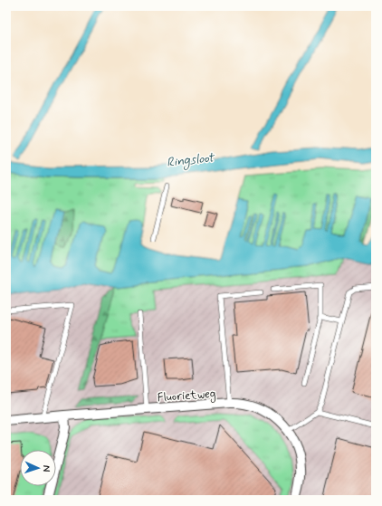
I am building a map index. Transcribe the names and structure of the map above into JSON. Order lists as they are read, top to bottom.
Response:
{
  "streets": {
    "street": ["Fluorietweg"]
  },
  "water": ["Ringsloot"],
  "north": "right"
}
